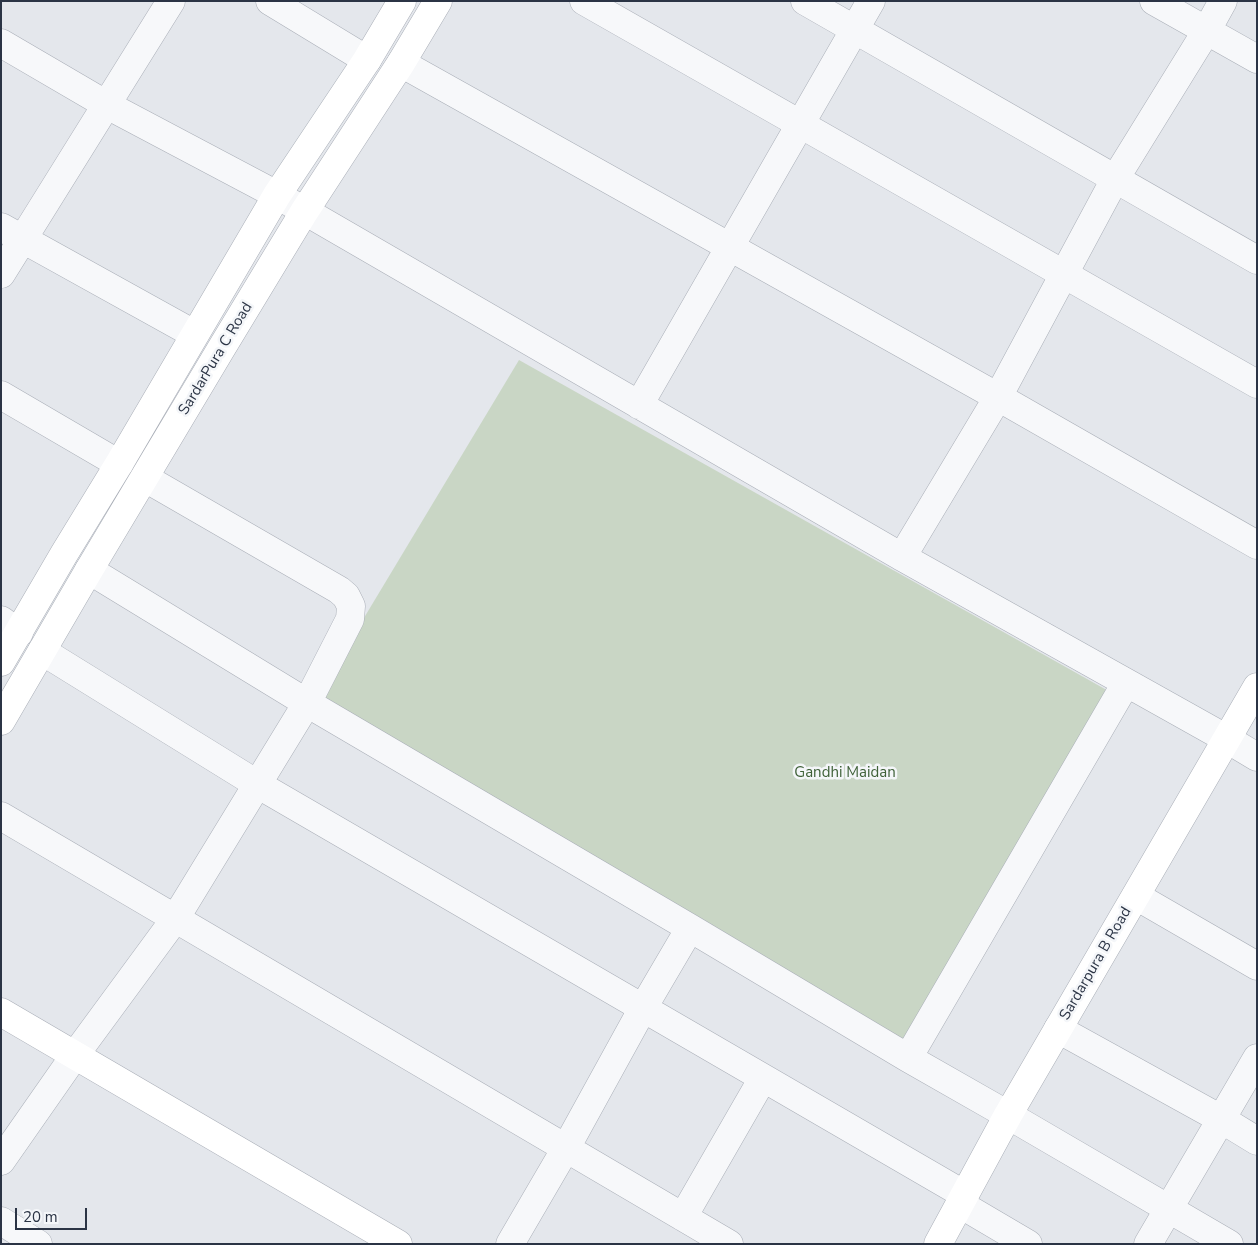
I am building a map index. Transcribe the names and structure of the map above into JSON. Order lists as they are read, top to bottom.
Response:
{
  "streets": {
    "street": ["SardarPura C Road", "Sardarpura B Road"]
  },
  "parks": ["Gandhi Maidan"],
  "scale_bar": "20 m"
}
